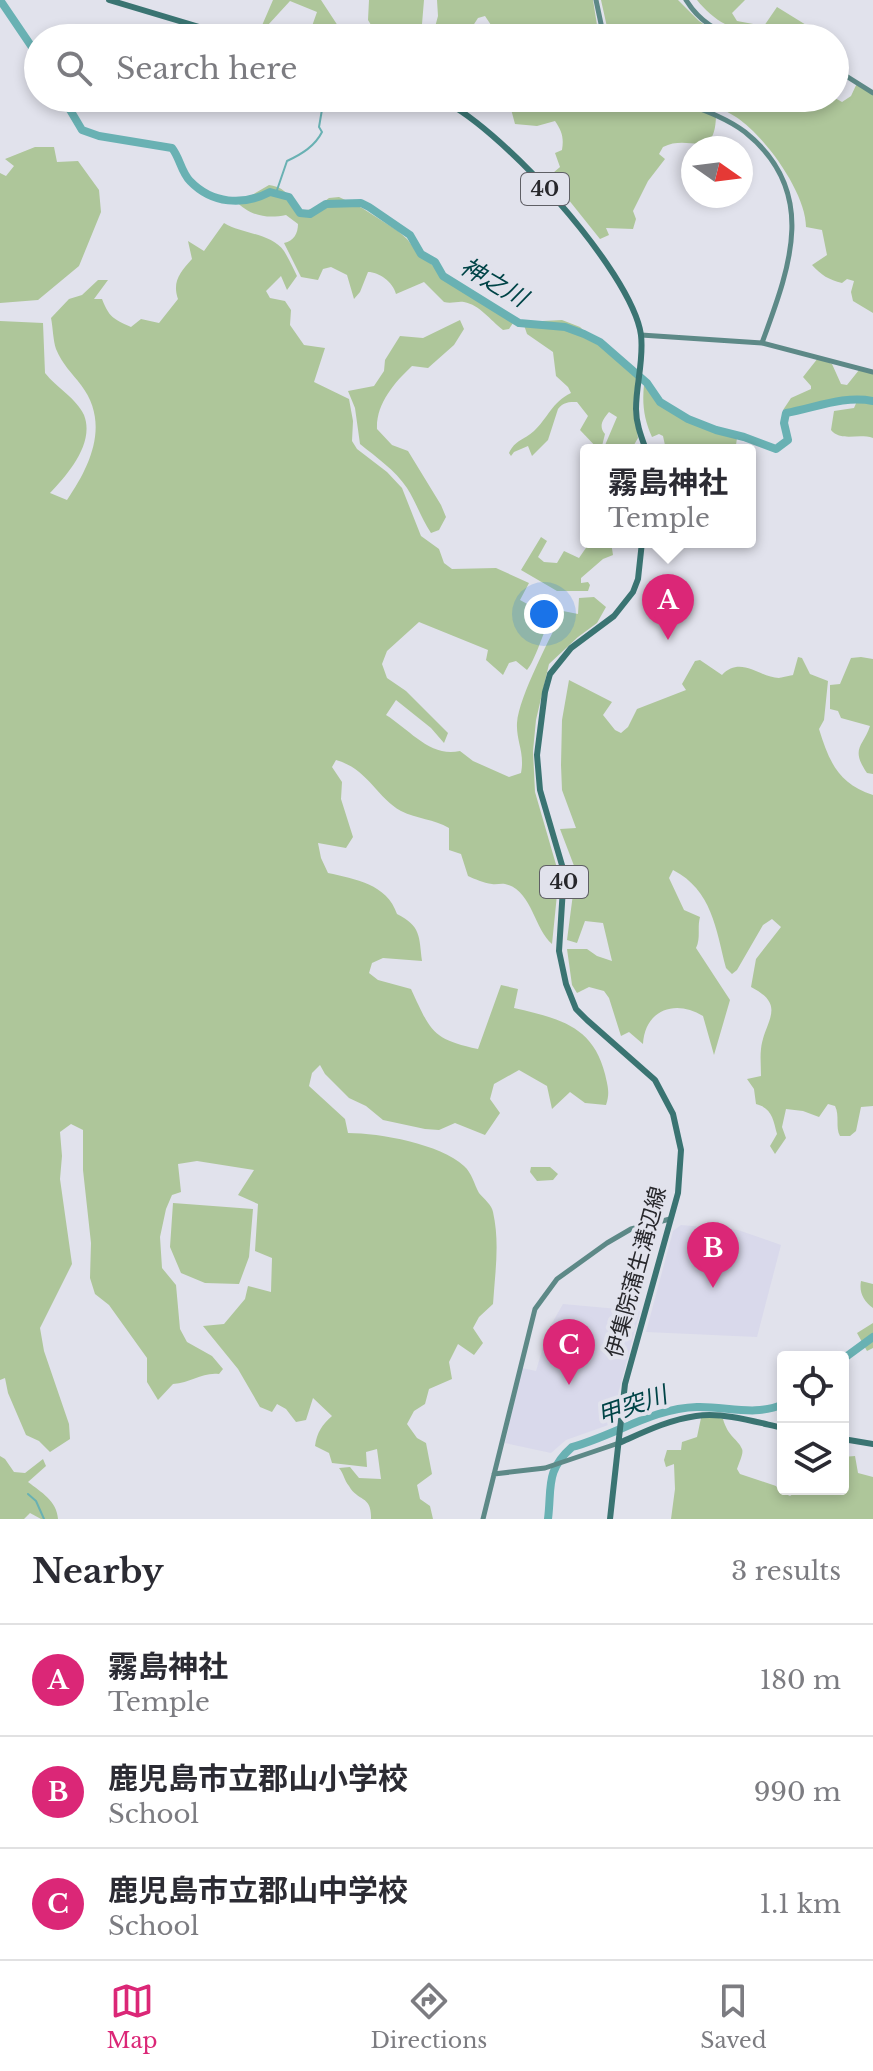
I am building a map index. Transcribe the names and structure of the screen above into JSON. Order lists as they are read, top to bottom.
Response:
{
  "streets": {
    "main road": ["40", "伊集院蒲生溝辺線"]
  },
  "water": ["神之川", "甲突川"],
  "north": "right",
  "page": {
    "search": "Search here",
    "popup": ["霧島神社", "Temple"],
    "pins": ["A", "B", "C"],
    "heading": ["Nearby", "3 results"],
    "list": [
      {
        "mark": "A",
        "name": "霧島神社",
        "note": "Temple",
        "value": "180 m"
      },
      {
        "mark": "B",
        "name": "鹿児島市立郡山小学校",
        "note": "School",
        "value": "990 m"
      },
      {
        "mark": "C",
        "name": "鹿児島市立郡山中学校",
        "note": "School",
        "value": "1.1 km"
      }
    ],
    "nav": ["Map", "Directions", "Saved"]
  }
}
